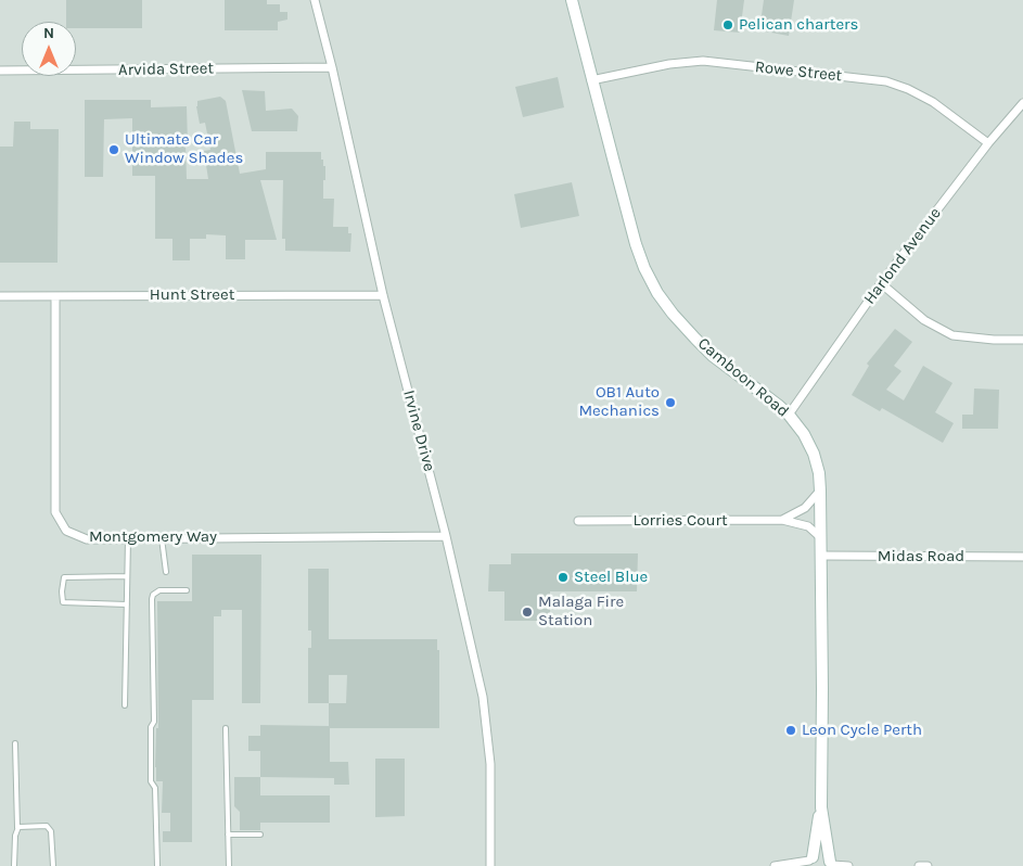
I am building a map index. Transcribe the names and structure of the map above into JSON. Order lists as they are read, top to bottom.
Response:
{
  "streets": {
    "street": [
      "Arvida Street",
      "Rowe Street",
      "Harlond Avenue",
      "Hunt Street",
      "Camboon Road",
      "Irvine Drive",
      "Lorries Court",
      "Montgomery Way",
      "Midas Road"
    ]
  },
  "crossings": [
    ["Arvida Street", "Irvine Drive"],
    ["Rowe Street", "Harlond Avenue"],
    ["Rowe Street", "Camboon Road"],
    ["Harlond Avenue", "Camboon Road"],
    ["Hunt Street", "Irvine Drive"],
    ["Hunt Street", "Montgomery Way"],
    ["Camboon Road", "Lorries Court"],
    ["Camboon Road", "Midas Road"],
    ["Irvine Drive", "Montgomery Way"]
  ],
  "places": [
    "Pelican charters",
    "Ultimate Car Window Shades",
    "OB1 Auto Mechanics",
    "Steel Blue",
    "Malaga Fire Station",
    "Leon Cycle Perth"
  ],
  "north": "top"
}
